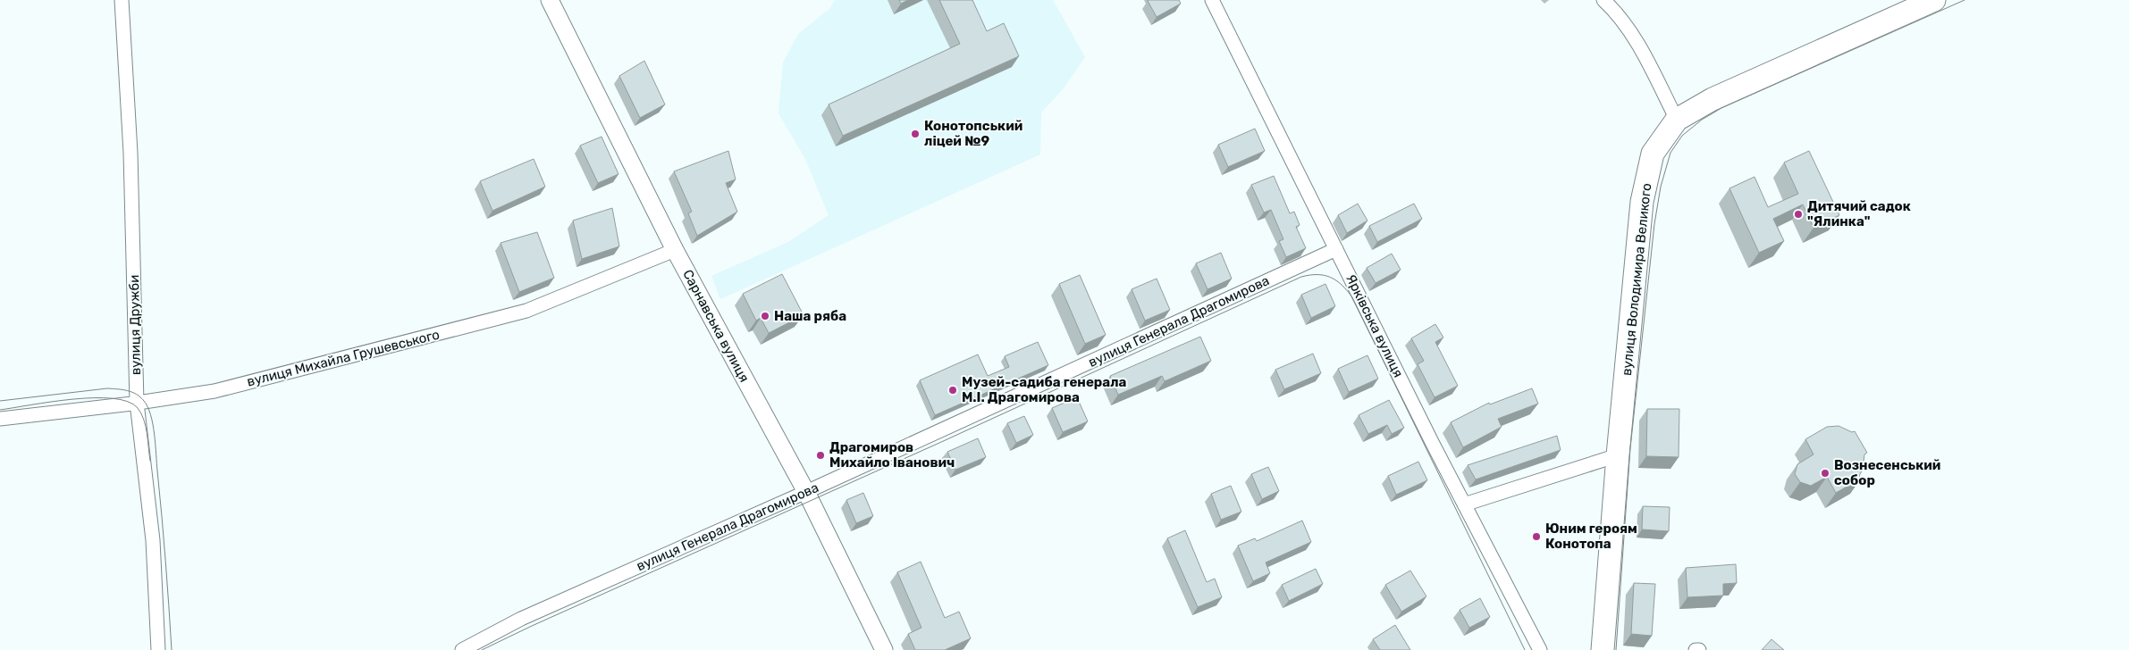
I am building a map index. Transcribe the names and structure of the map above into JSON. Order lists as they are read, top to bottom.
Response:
{
  "streets": {
    "main road": ["вулиця Володимира Великого"],
    "street": [
      "вулиця Генерала Драгомирова",
      "вулиця Дружби",
      "Сарнавська вулиця",
      "Ярківська вулиця",
      "вулиця Михайла Грушевського"
    ]
  },
  "crossings": [
    ["вулиця Генерала Драгомирова", "Сарнавська вулиця"],
    ["вулиця Генерала Драгомирова", "Ярківська вулиця"],
    ["вулиця Дружби", "вулиця Михайла Грушевського"],
    ["Сарнавська вулиця", "вулиця Михайла Грушевського"]
  ],
  "places": [
    "Конотопський ліцей №9",
    "Дитячий садок \"Ялинка\"",
    "Наша ряба",
    "Музей-садиба генерала М.І. Драгомирова",
    "Драгомиров Михайло Іванович",
    "Вознесенський собор",
    "Юним героям Конотопа"
  ]
}
